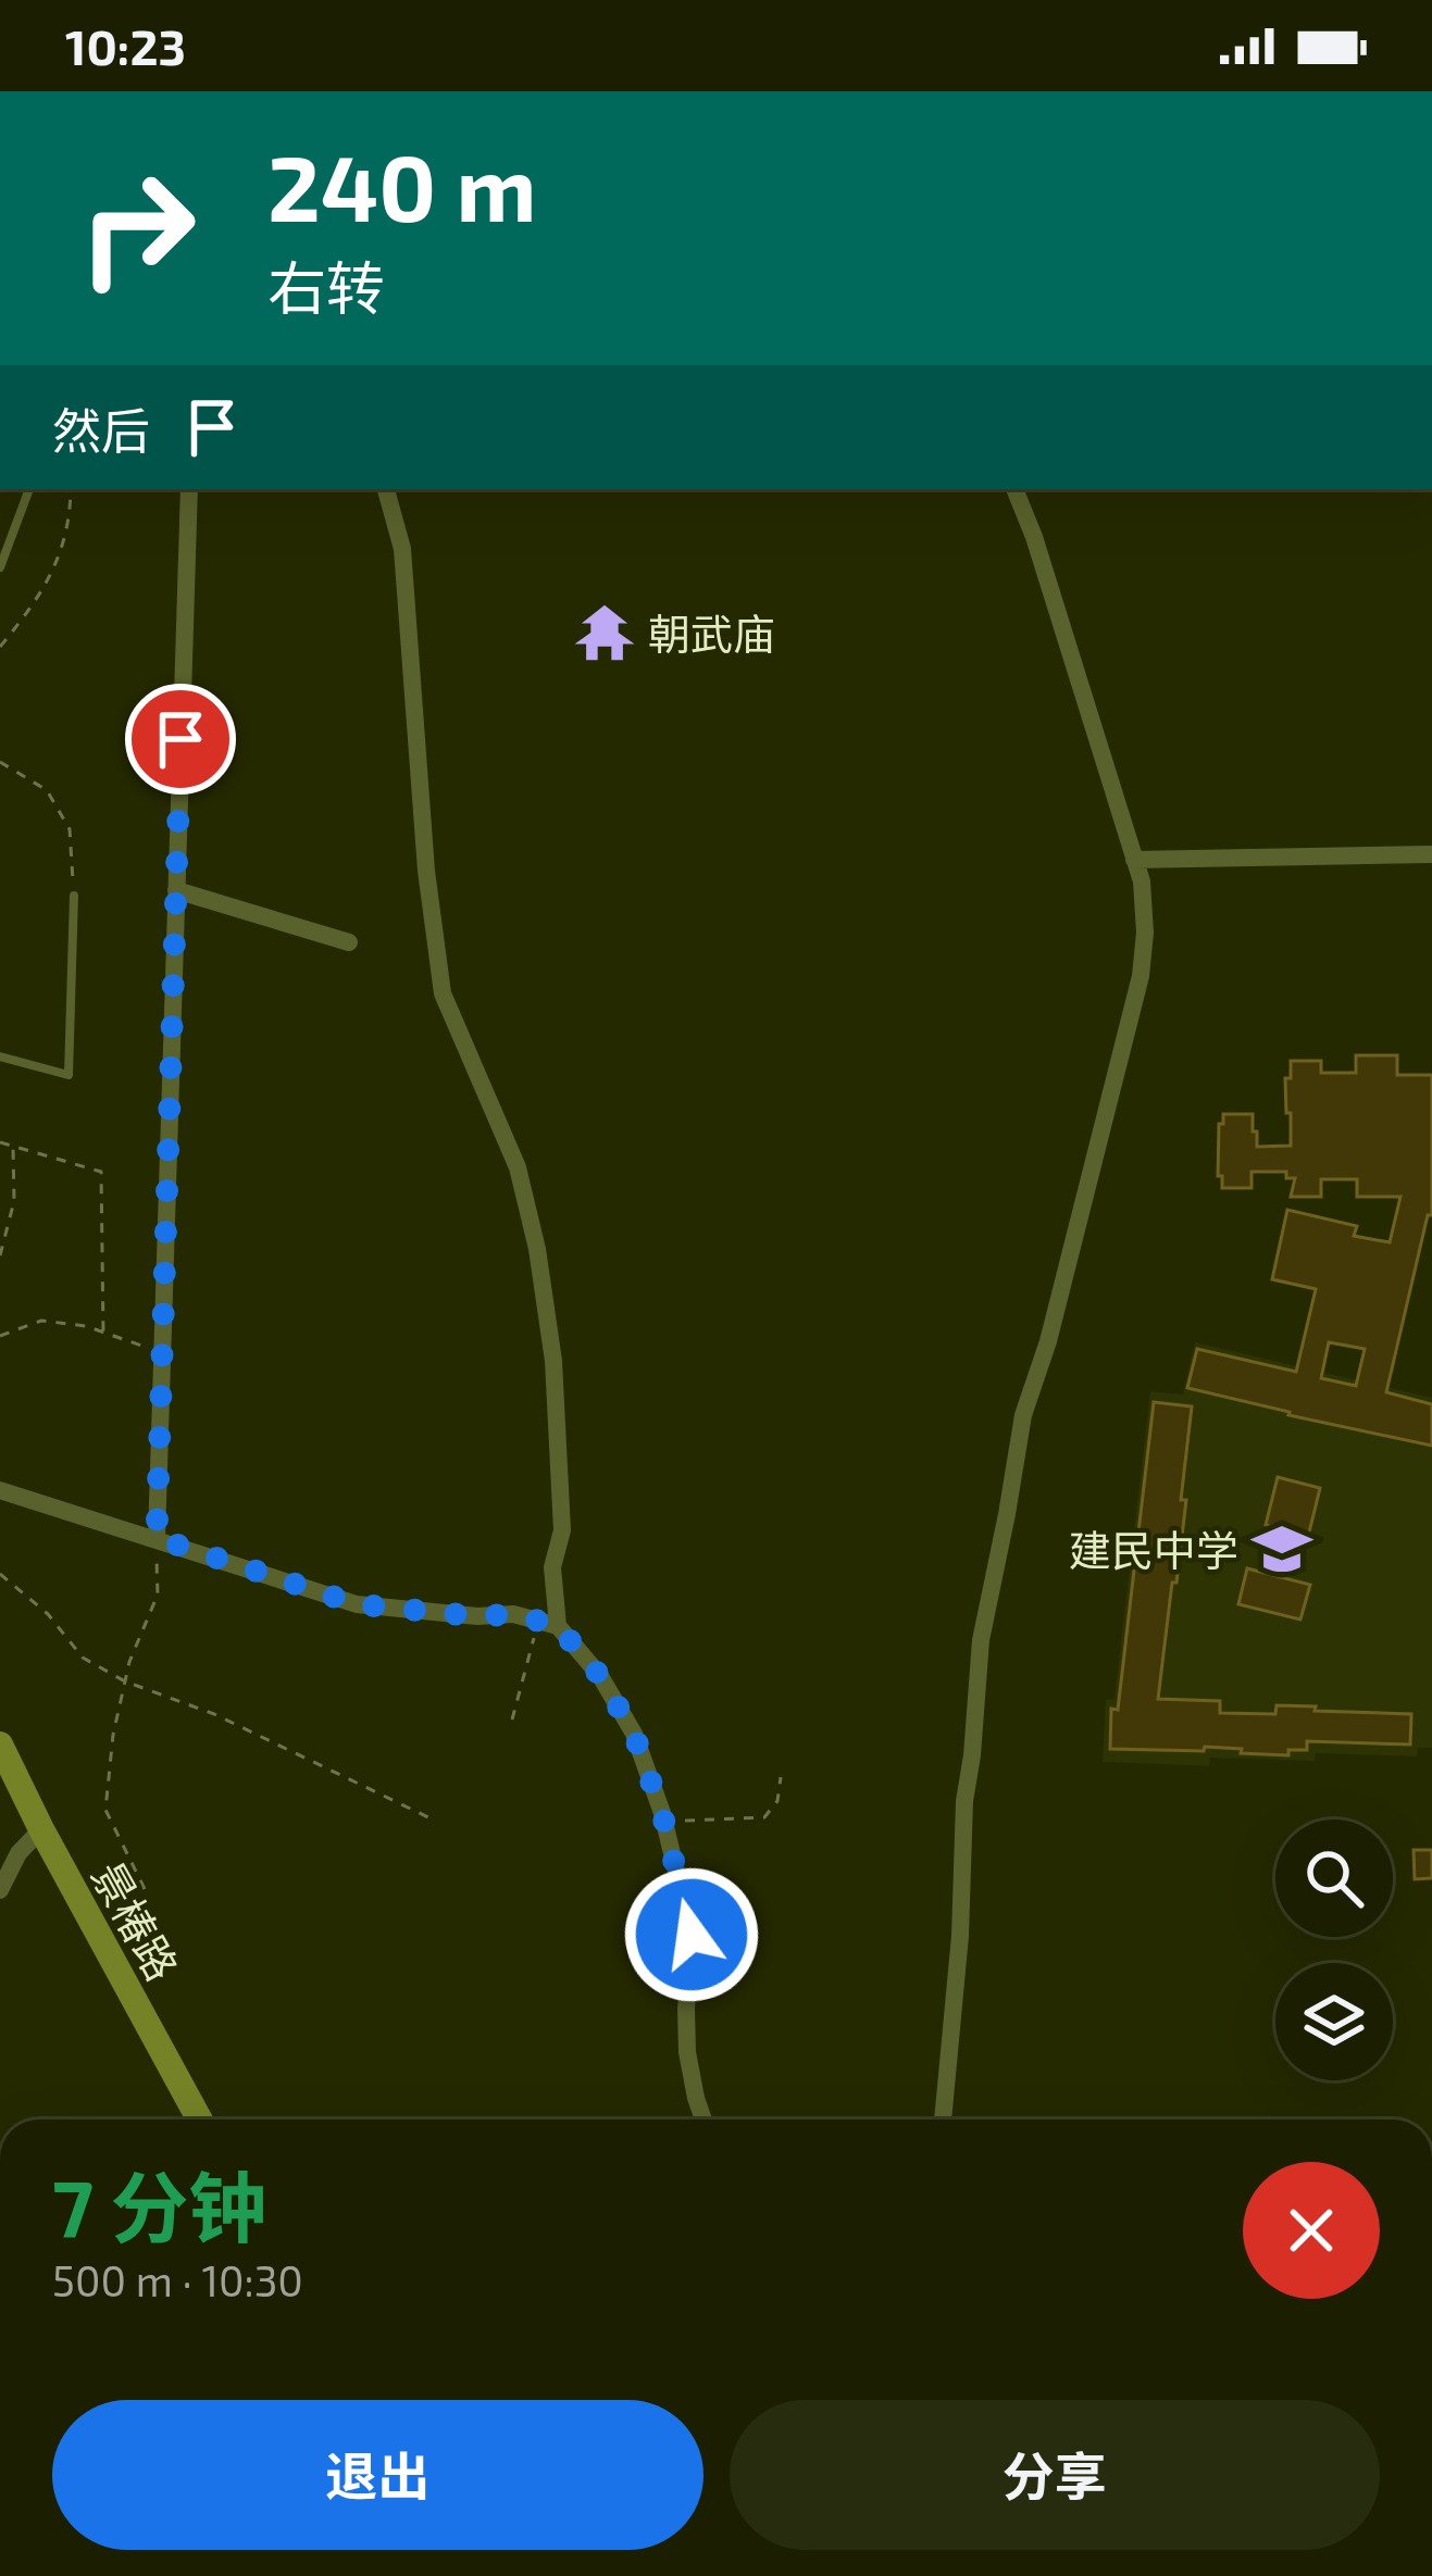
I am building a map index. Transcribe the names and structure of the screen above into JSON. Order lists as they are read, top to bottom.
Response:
{
  "streets": {
    "street": ["景椿路"]
  },
  "places": {
    "temple": ["朝武庙"],
    "school or university": ["建民中学"]
  },
  "page": {
    "status": "10:23",
    "turn": ["240 m", "右转"],
    "then": "然后",
    "heading": ["7 分钟", "500 m · 10:30"],
    "buttons": ["退出", "分享"]
  }
}
